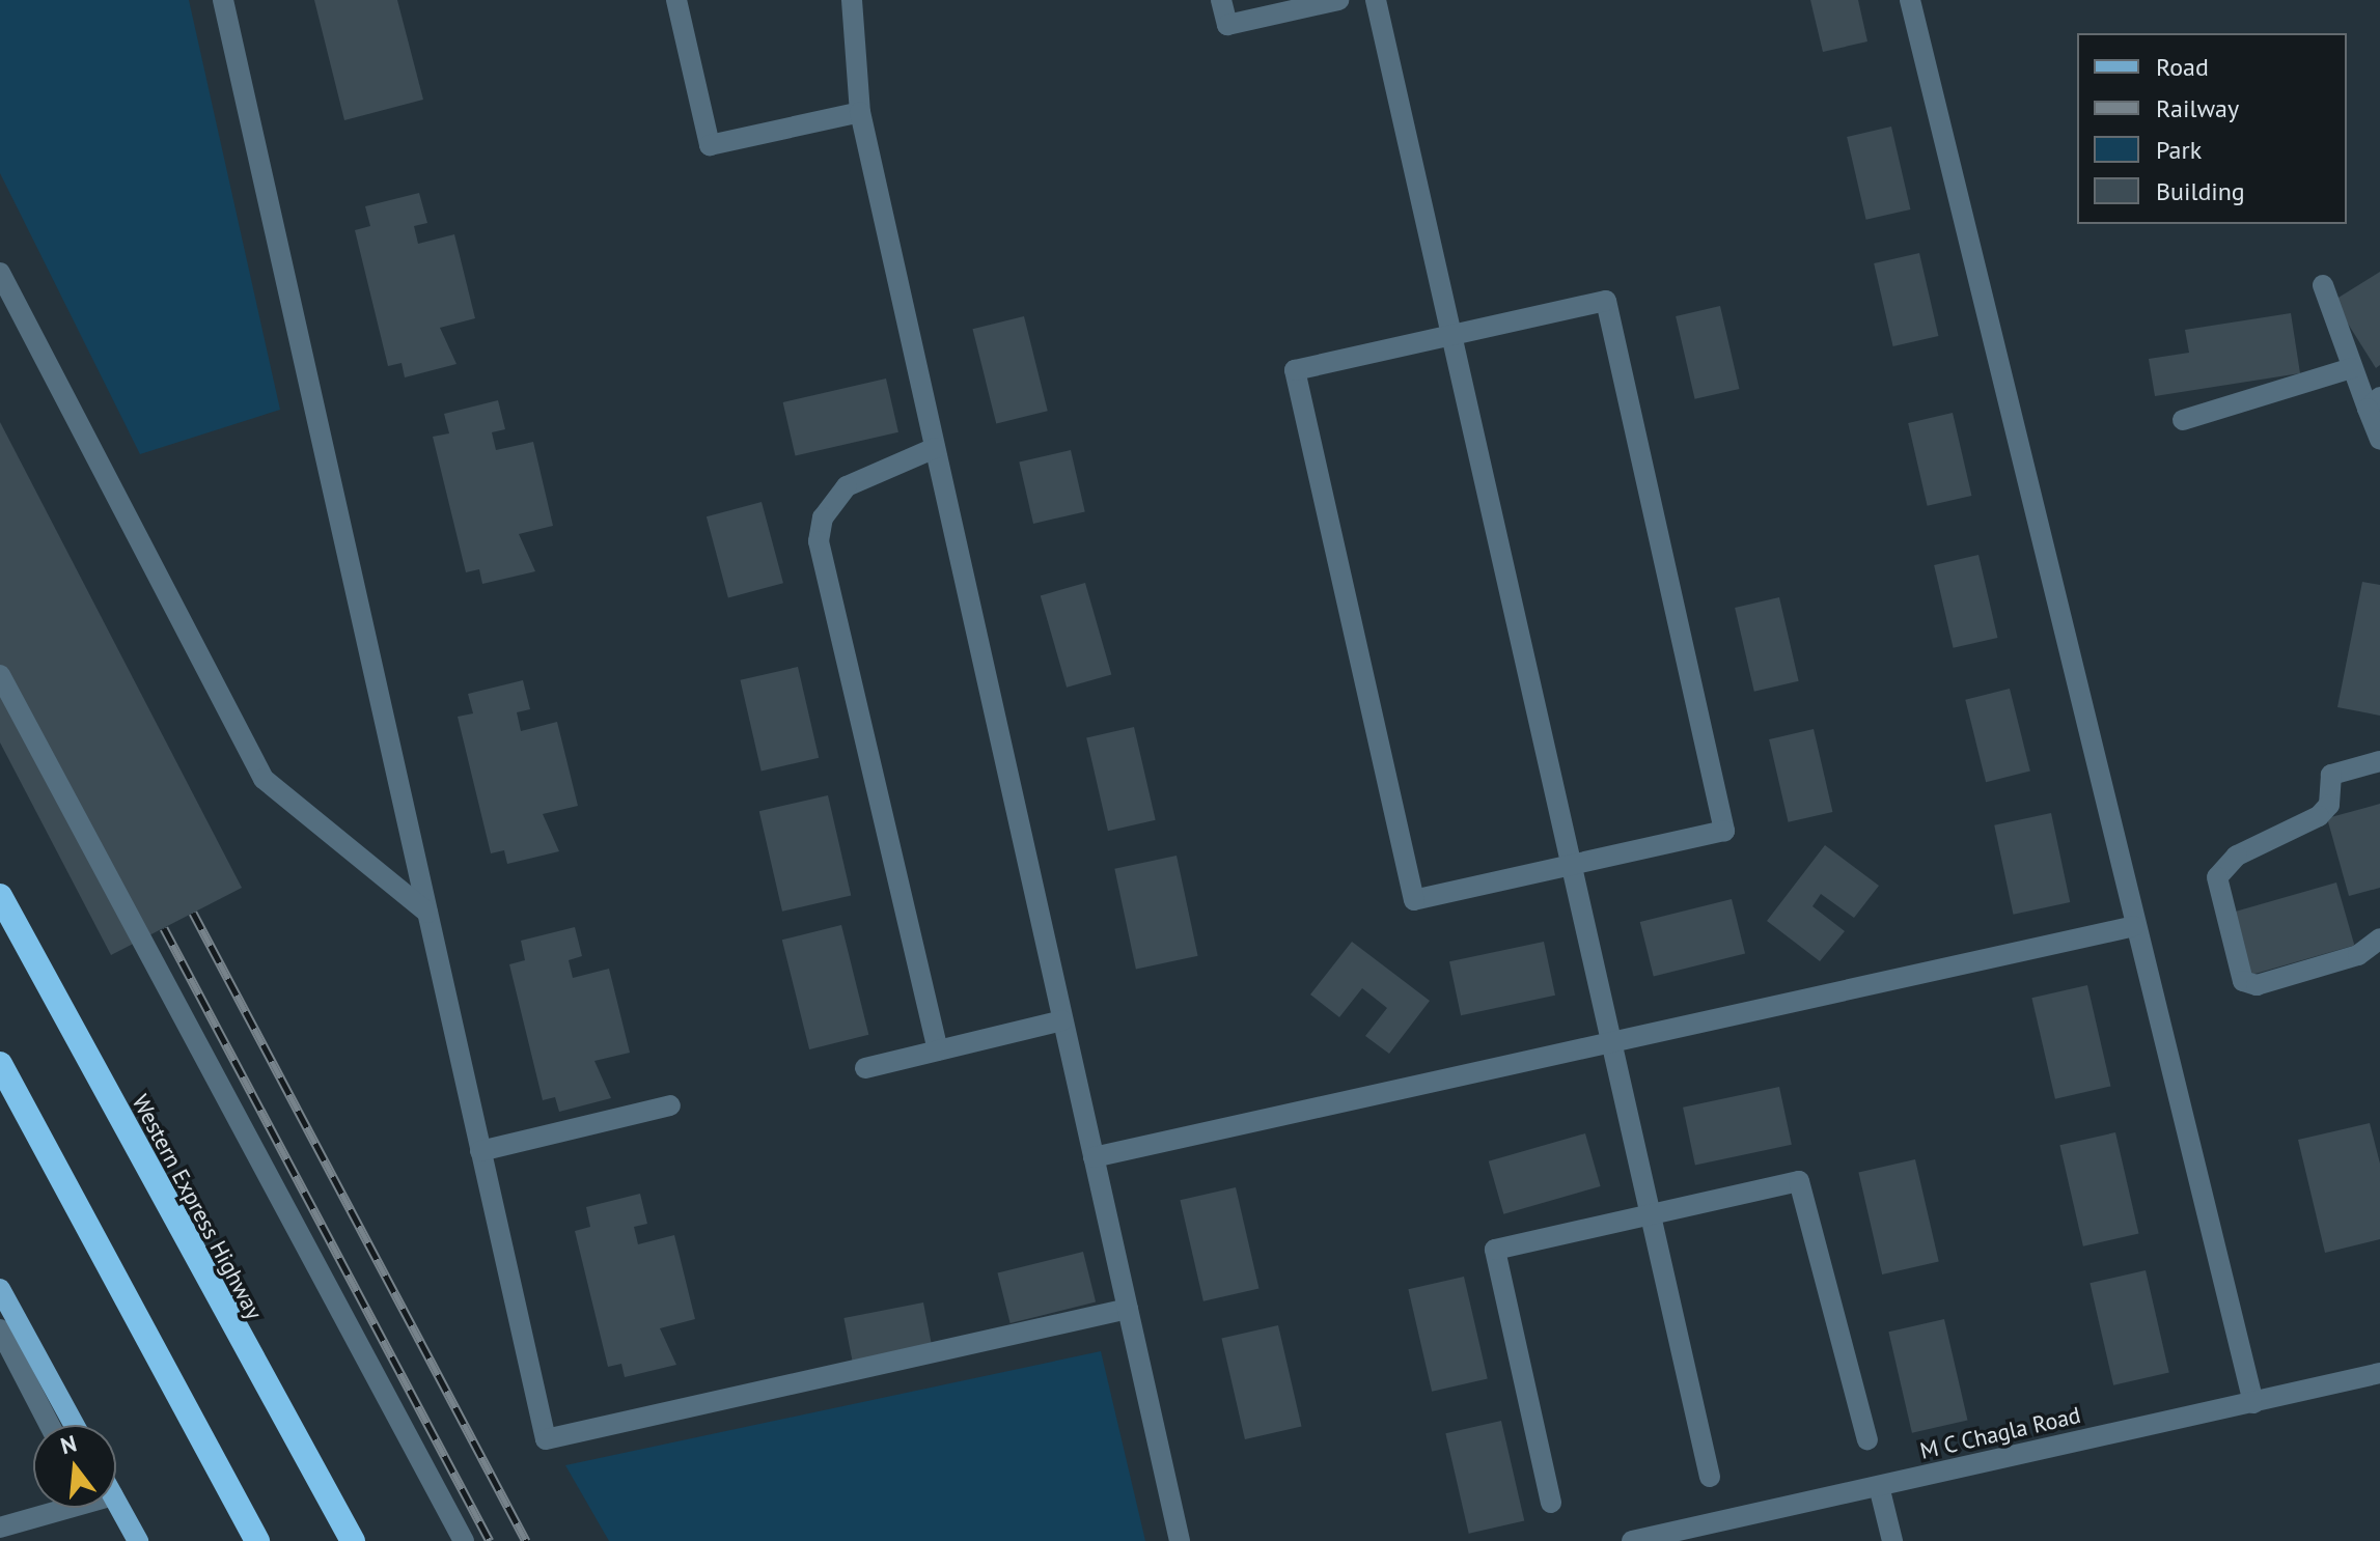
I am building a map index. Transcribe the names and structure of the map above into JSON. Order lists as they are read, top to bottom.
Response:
{
  "streets": {
    "highway": ["Western Express Highway"],
    "street": ["M C Chagla Road"]
  },
  "legend": [
    "Road",
    "Railway",
    "Park",
    "Building"
  ],
  "north": "top"
}
